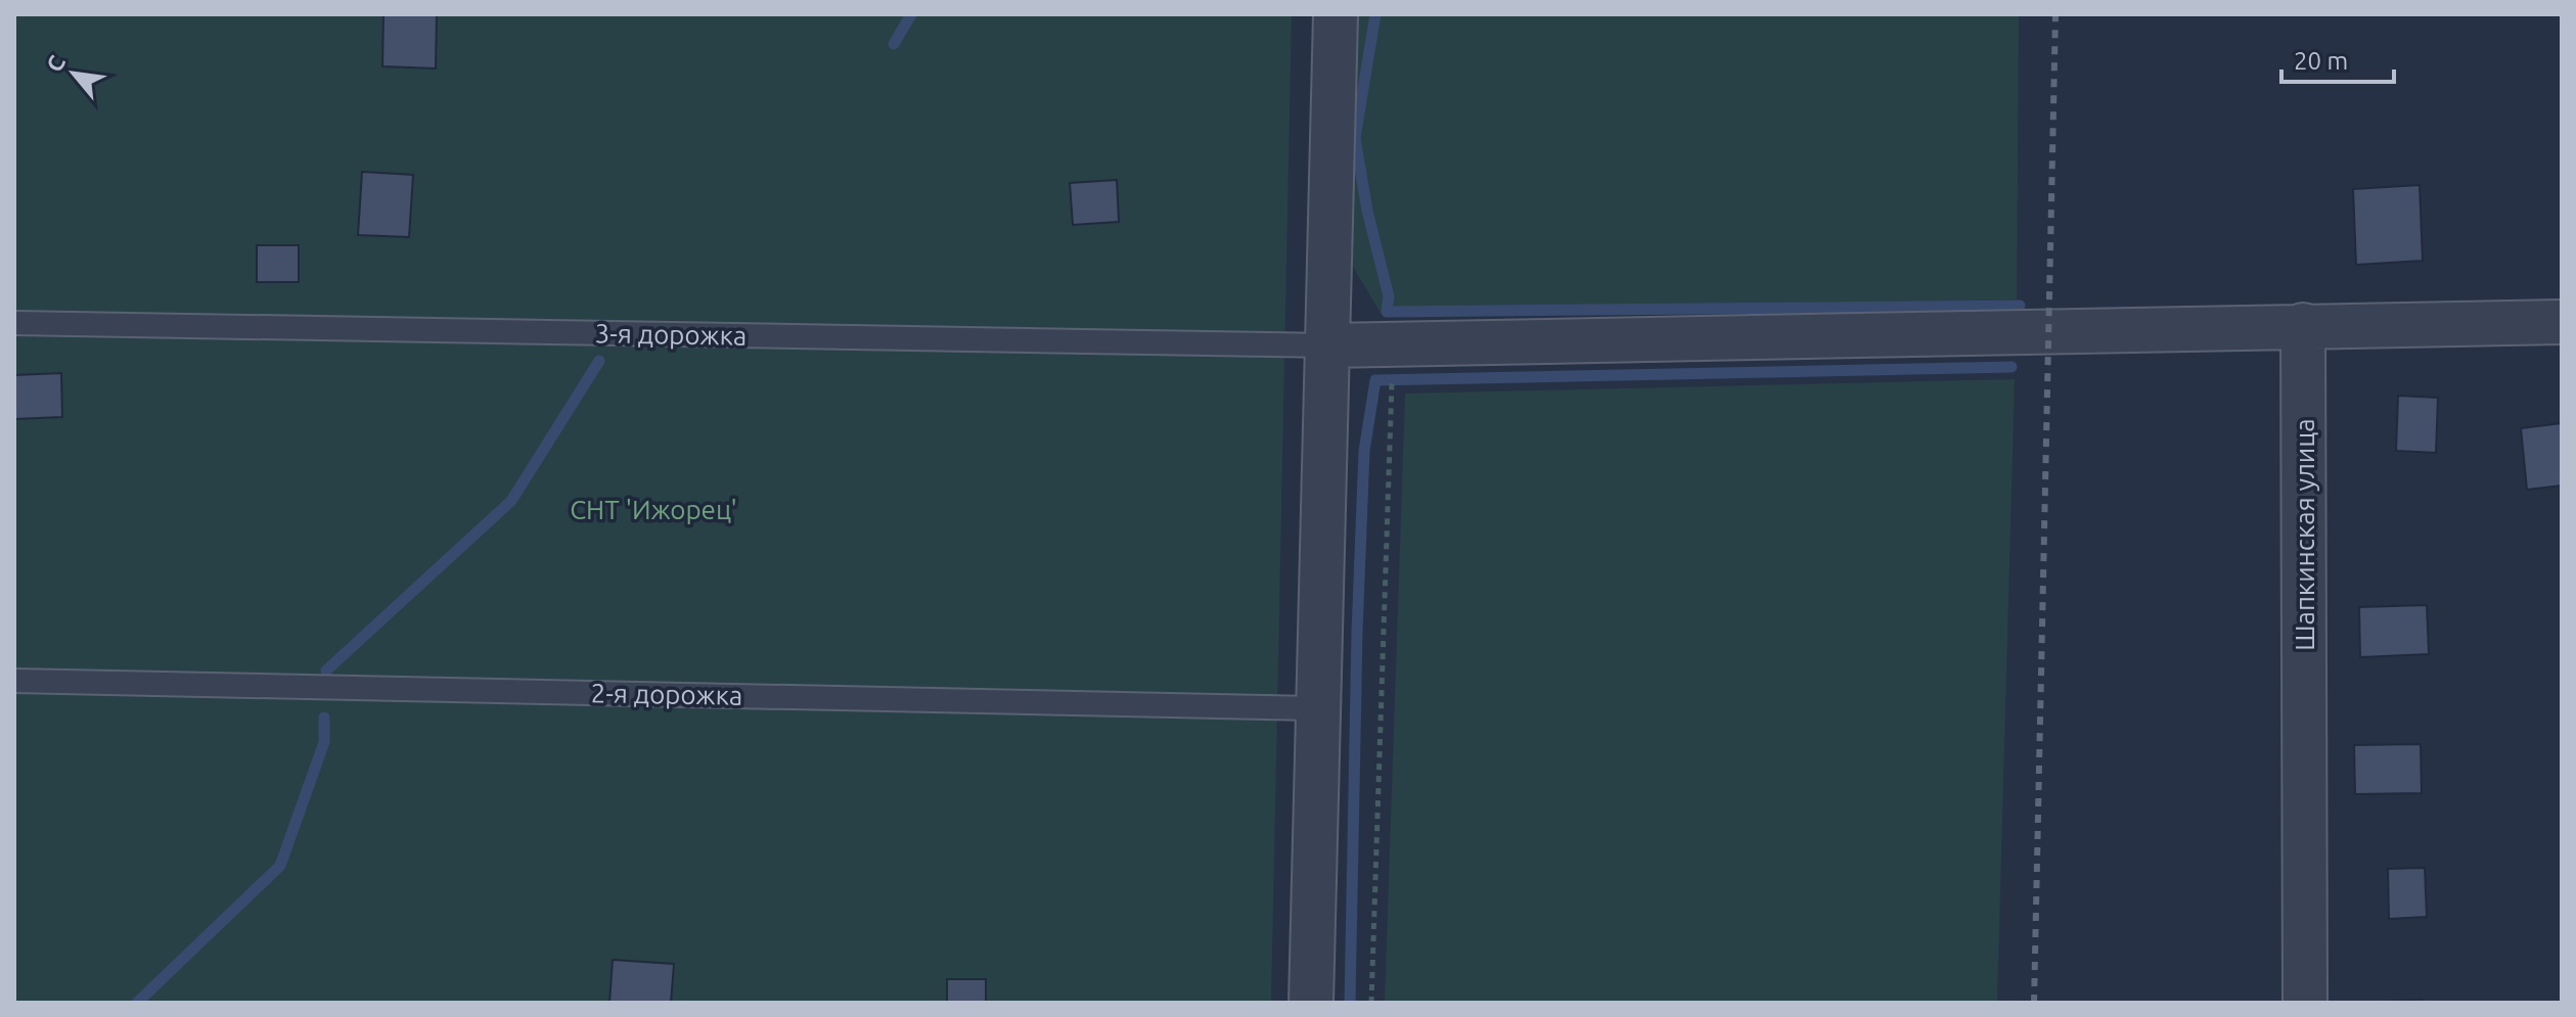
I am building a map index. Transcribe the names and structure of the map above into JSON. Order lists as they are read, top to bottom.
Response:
{
  "streets": {
    "street": ["Шапкинская улица"],
    "lane": ["3-я дорожка", "2-я дорожка"]
  },
  "parks": ["СНТ 'Ижорец'"],
  "scale_bar": "20 m",
  "north": "top left"
}
